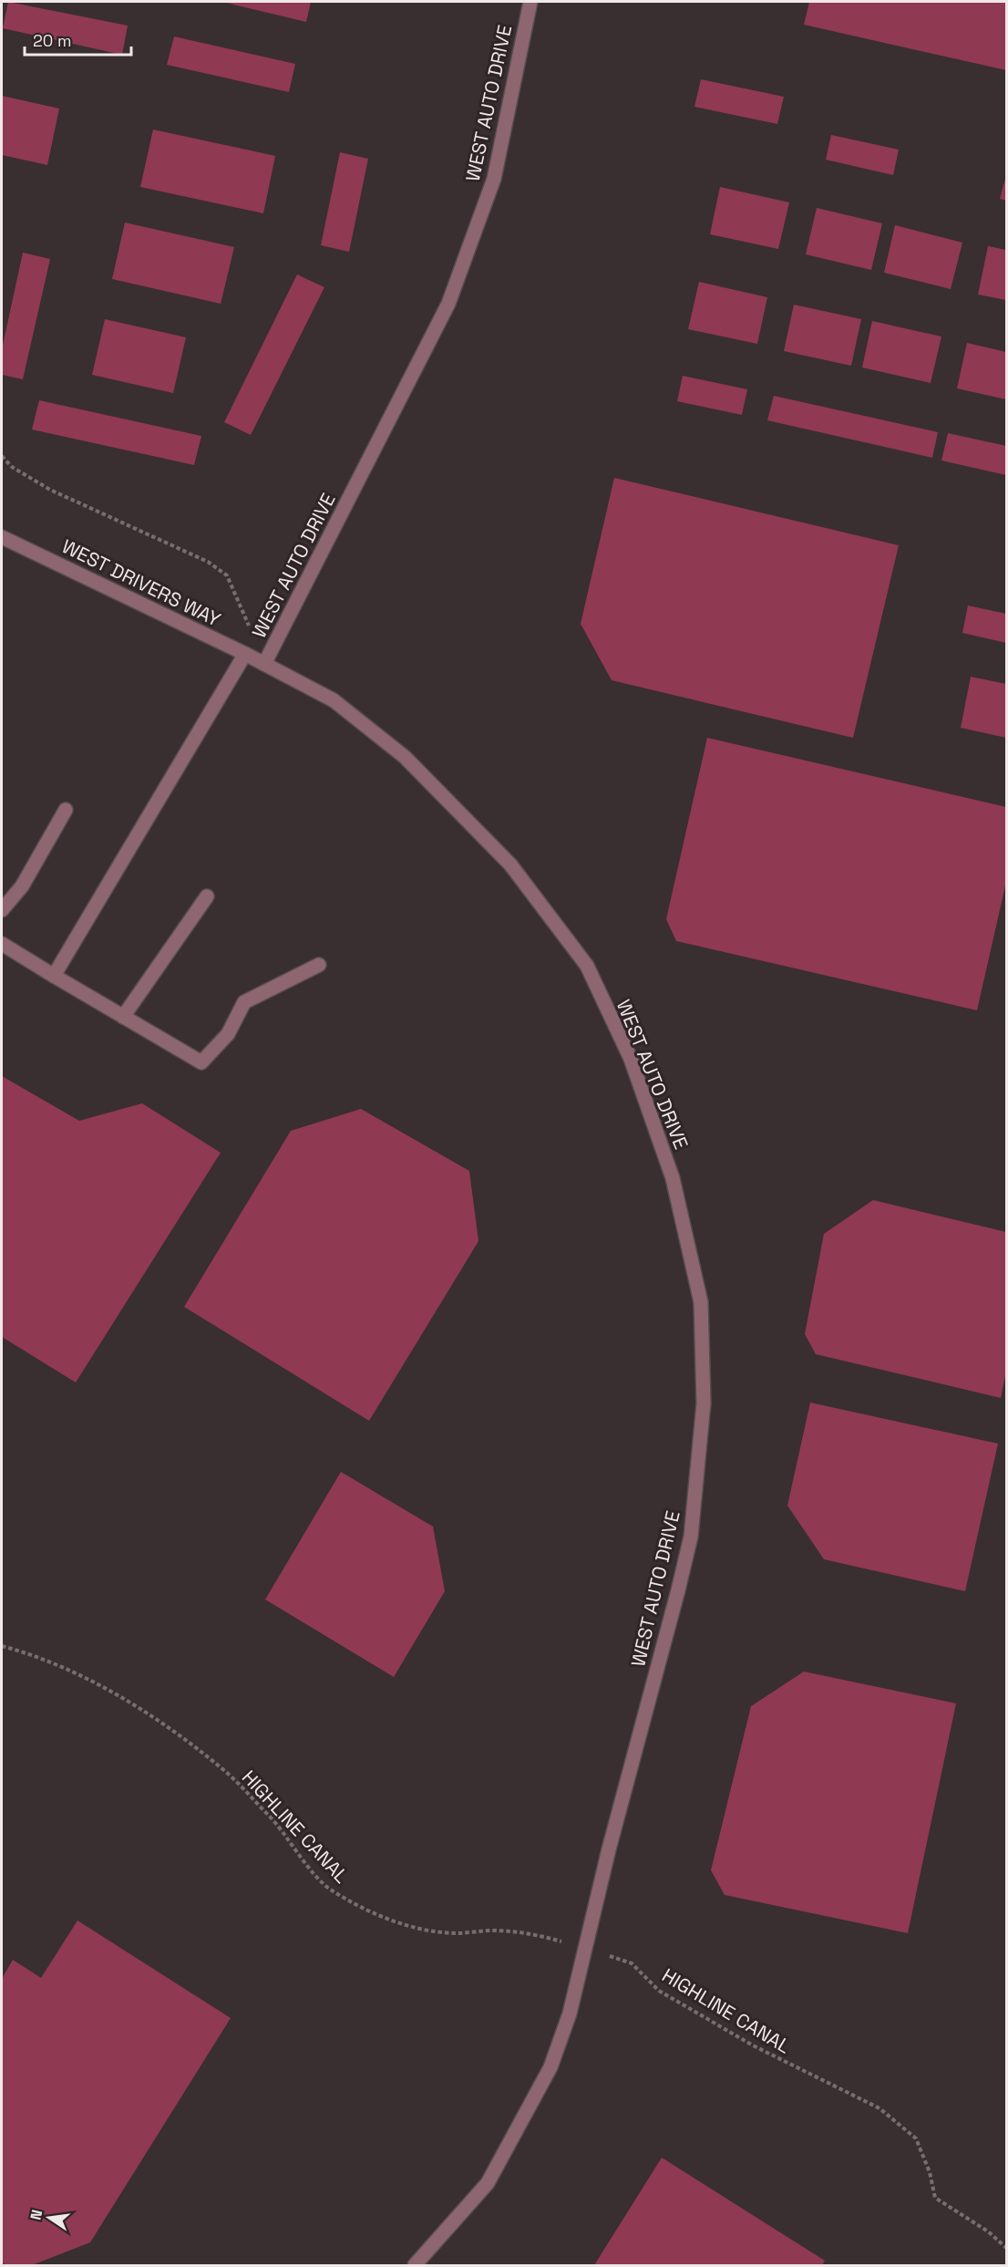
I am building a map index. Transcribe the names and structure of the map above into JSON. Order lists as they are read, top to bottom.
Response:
{
  "streets": {
    "street": ["WEST AUTO DRIVE", "WEST DRIVERS WAY"],
    "path": ["HIGHLINE CANAL"]
  },
  "crossings": [
    ["WEST AUTO DRIVE", "WEST DRIVERS WAY"],
    ["WEST AUTO DRIVE", "HIGHLINE CANAL"]
  ],
  "scale_bar": "20 m",
  "north": "left"
}
